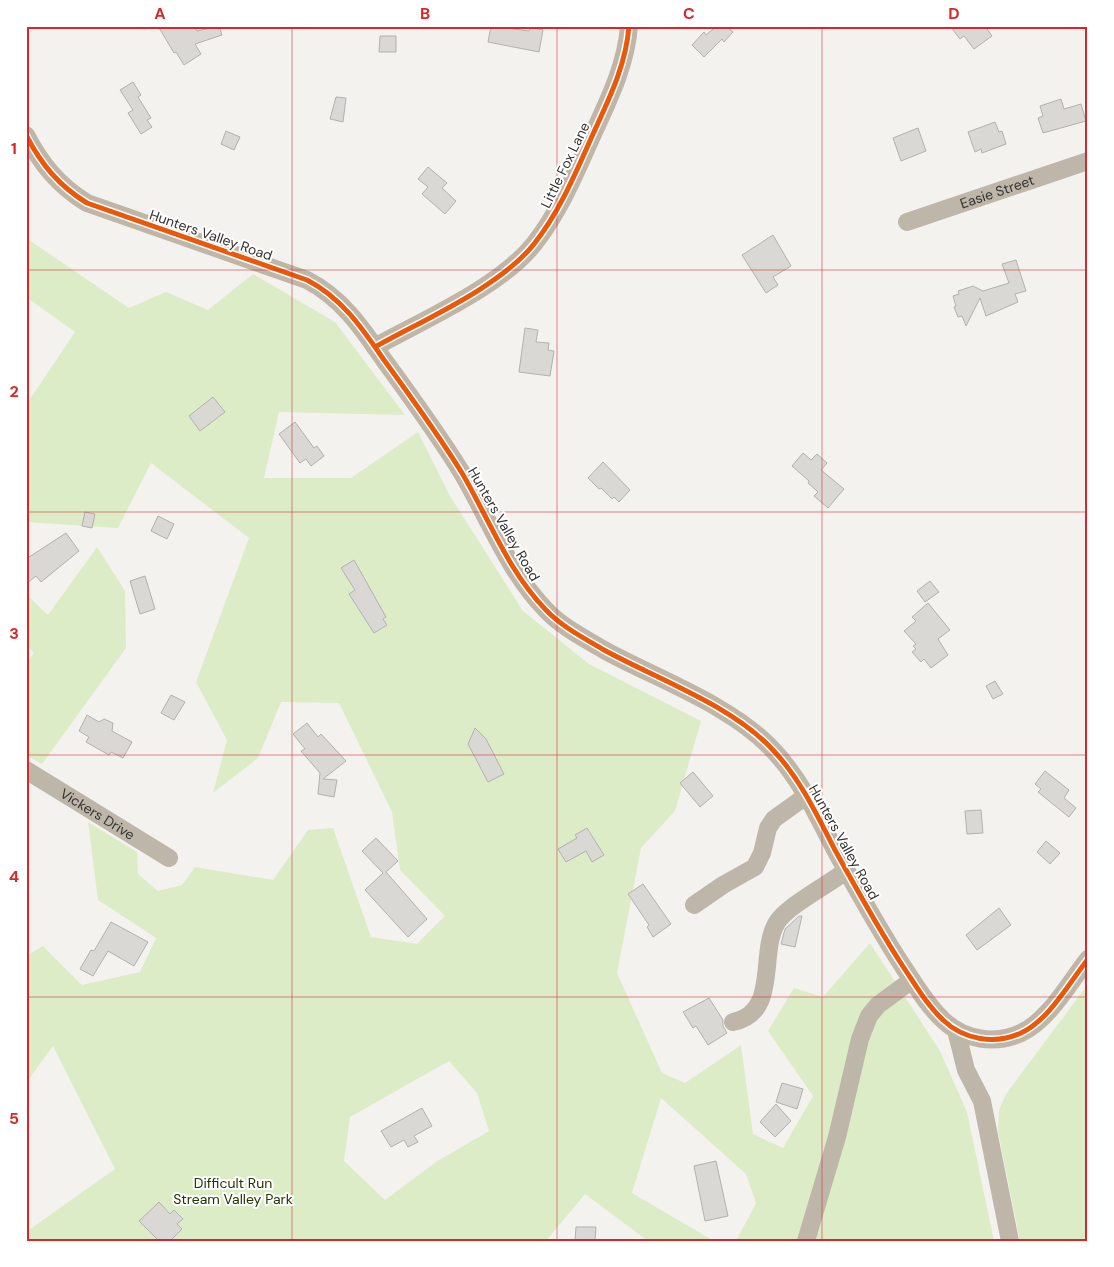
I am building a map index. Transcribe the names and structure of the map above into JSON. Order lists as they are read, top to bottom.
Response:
{
  "streets": {
    "street": [
      "Little Fox Lane",
      "Easie Street",
      "Hunters Valley Road",
      "Vickers Drive"
    ]
  },
  "crossings": [
    ["Little Fox Lane", "Hunters Valley Road"]
  ],
  "parks": ["Difficult Run Stream Valley Park"],
  "grid": {
    "columns": [
      "A",
      "B",
      "C",
      "D"
    ],
    "rows": [
      "1",
      "2",
      "3",
      "4",
      "5"
    ]
  }
}
